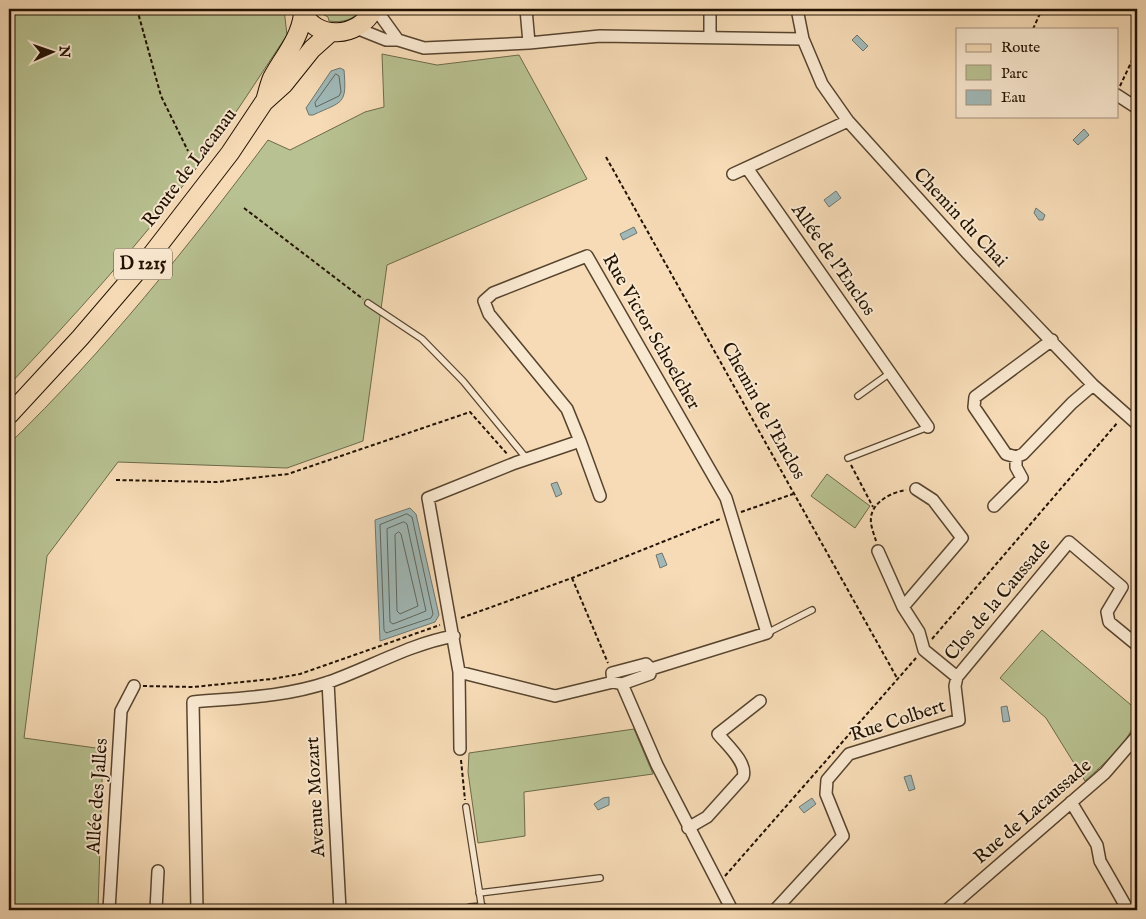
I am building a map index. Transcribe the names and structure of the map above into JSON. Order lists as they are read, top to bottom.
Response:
{
  "streets": {
    "main road": ["Route de Lacanau", "D 1215"],
    "street": [
      "Chemin du Chai",
      "Allée de l'Enclos",
      "Rue Victor Schoelcher",
      "Clos de la Caussade",
      "Rue Colbert",
      "Allée des Jalles",
      "Avenue Mozart",
      "Rue de Lacaussade"
    ],
    "path": ["Chemin de l'Enclos"]
  },
  "crossings": [
    ["Route de Lacanau", "D 1215"],
    ["Clos de la Caussade", "Rue Colbert"]
  ],
  "legend": ["Route", "Parc", "Eau"],
  "north": "right"
}
